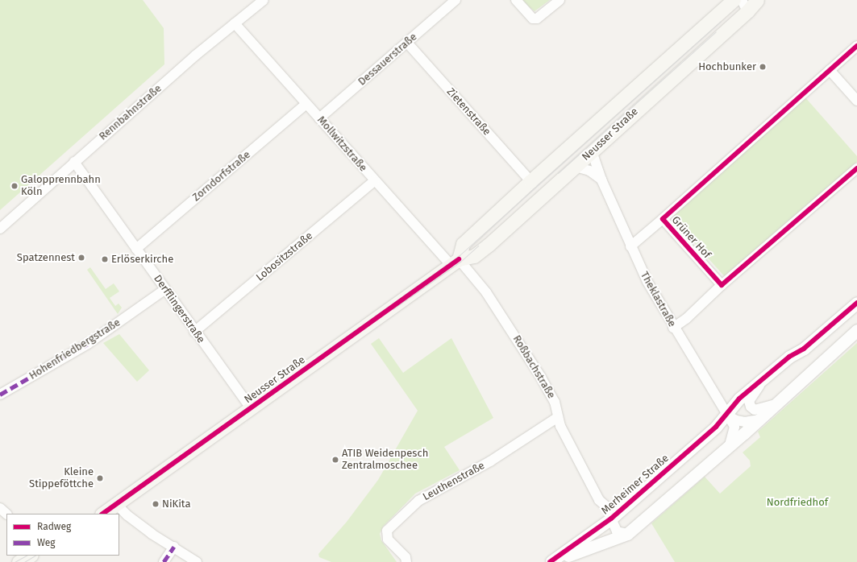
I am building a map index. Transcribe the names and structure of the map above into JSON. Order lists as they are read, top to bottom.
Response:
{
  "streets": {
    "main road": ["Neusser Straße"],
    "street": [
      "Dessauerstraße",
      "Zietenstraße",
      "Rennbahnstraße",
      "Mollwitzstraße",
      "Zorndorfstraße",
      "Grüner Hof",
      "Lobositzstraße",
      "Theklastraße",
      "Derfflingerstraße",
      "Hohenfriedbergstraße",
      "Roßbachstraße",
      "Leuthenstraße",
      "Merheimer Straße"
    ]
  },
  "crossings": [
    ["Dessauerstraße", "Zietenstraße"],
    ["Dessauerstraße", "Mollwitzstraße"],
    ["Zietenstraße", "Neusser Straße"],
    ["Rennbahnstraße", "Mollwitzstraße"],
    ["Rennbahnstraße", "Derfflingerstraße"],
    ["Neusser Straße", "Mollwitzstraße"],
    ["Neusser Straße", "Theklastraße"],
    ["Neusser Straße", "Derfflingerstraße"],
    ["Neusser Straße", "Roßbachstraße"],
    ["Mollwitzstraße", "Zorndorfstraße"],
    ["Mollwitzstraße", "Lobositzstraße"],
    ["Mollwitzstraße", "Roßbachstraße"],
    ["Zorndorfstraße", "Derfflingerstraße"],
    ["Grüner Hof", "Theklastraße"],
    ["Lobositzstraße", "Derfflingerstraße"],
    ["Theklastraße", "Merheimer Straße"],
    ["Derfflingerstraße", "Hohenfriedbergstraße"],
    ["Roßbachstraße", "Leuthenstraße"],
    ["Roßbachstraße", "Merheimer Straße"]
  ],
  "parks": ["Nordfriedhof"],
  "places": [
    "Hochbunker",
    "Galopprennbahn Köln",
    "Spatzennest",
    "Erlöserkirche",
    "ATIB Weidenpesch Zentralmoschee",
    "Kleine Stippeföttche",
    "NiKita"
  ],
  "legend": ["Radweg", "Weg"]
}
